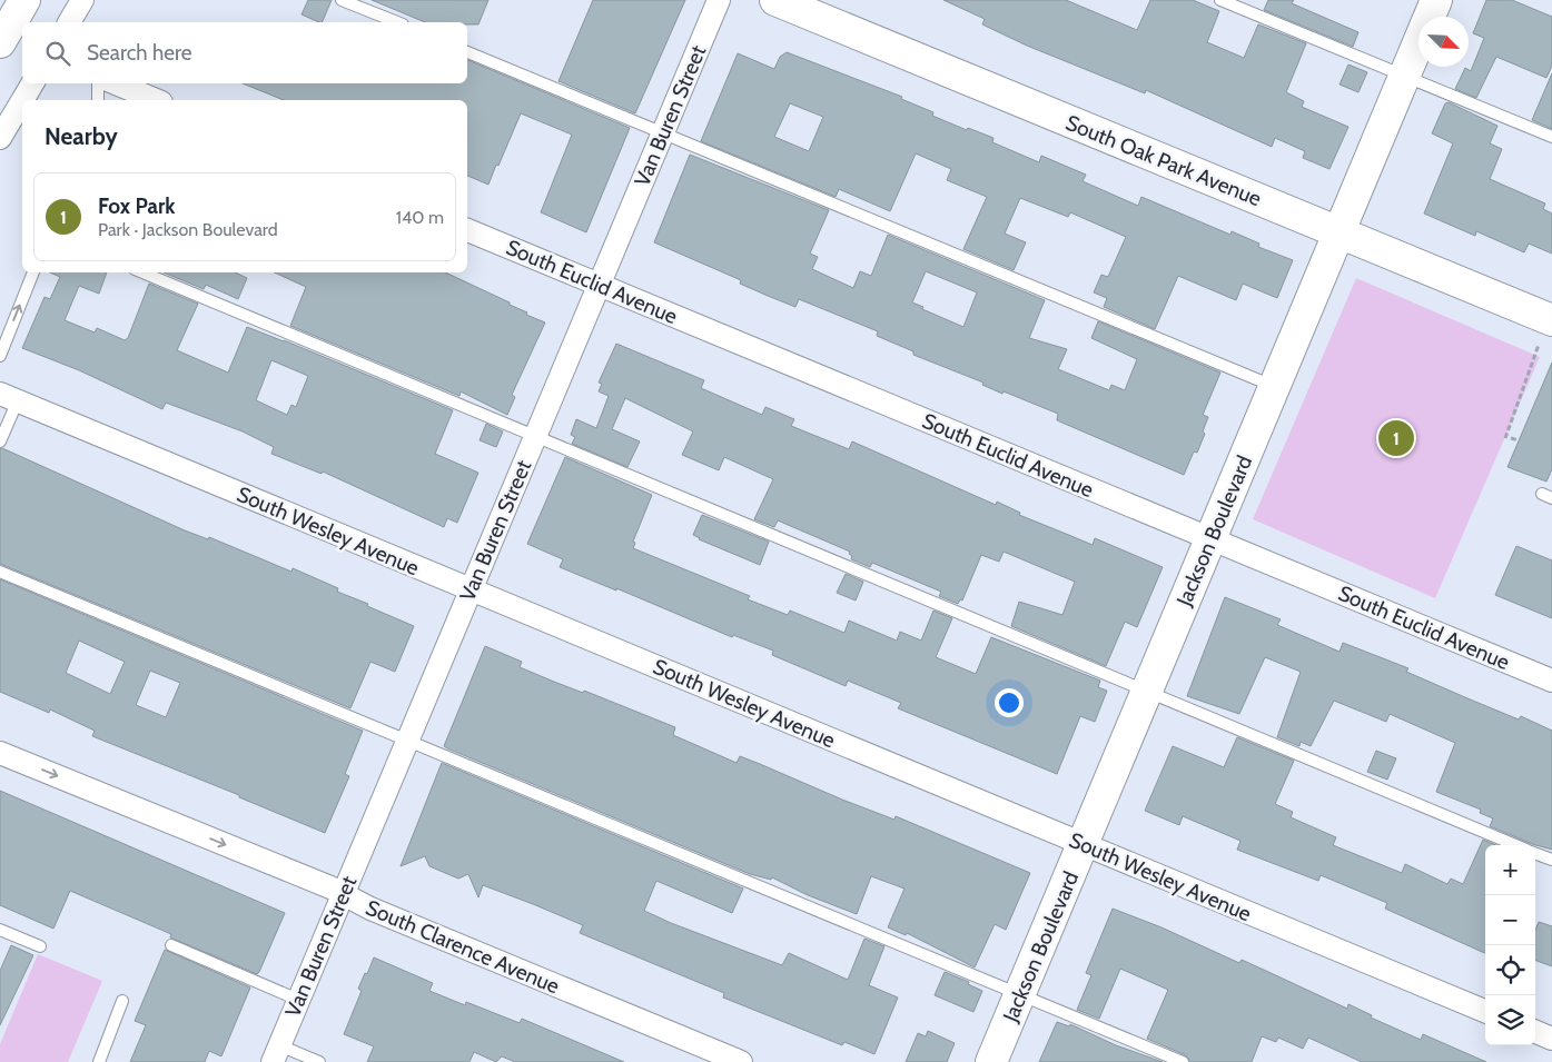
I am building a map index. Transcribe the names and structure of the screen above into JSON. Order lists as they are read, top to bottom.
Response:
{
  "streets": {
    "main road": ["South Oak Park Avenue", "Jackson Boulevard"],
    "street": [
      "Van Buren Street",
      "South Euclid Avenue",
      "South Wesley Avenue",
      "South Clarence Avenue"
    ]
  },
  "crossings": [
    ["Van Buren Street", "South Euclid Avenue"],
    ["Van Buren Street", "South Wesley Avenue"],
    ["Van Buren Street", "South Clarence Avenue"],
    ["South Oak Park Avenue", "Jackson Boulevard"],
    ["South Euclid Avenue", "Jackson Boulevard"],
    ["South Wesley Avenue", "Jackson Boulevard"]
  ],
  "one_way": ["South Clarence Avenue"],
  "north": "bottom right",
  "page": {
    "search": "Search here",
    "heading": "Nearby",
    "list": [
      {
        "mark": "1",
        "name": "Fox Park",
        "note": "Park · Jackson Boulevard",
        "value": "140 m"
      }
    ],
    "pins": "1",
    "map_buttons": ["+", "−"]
  }
}
